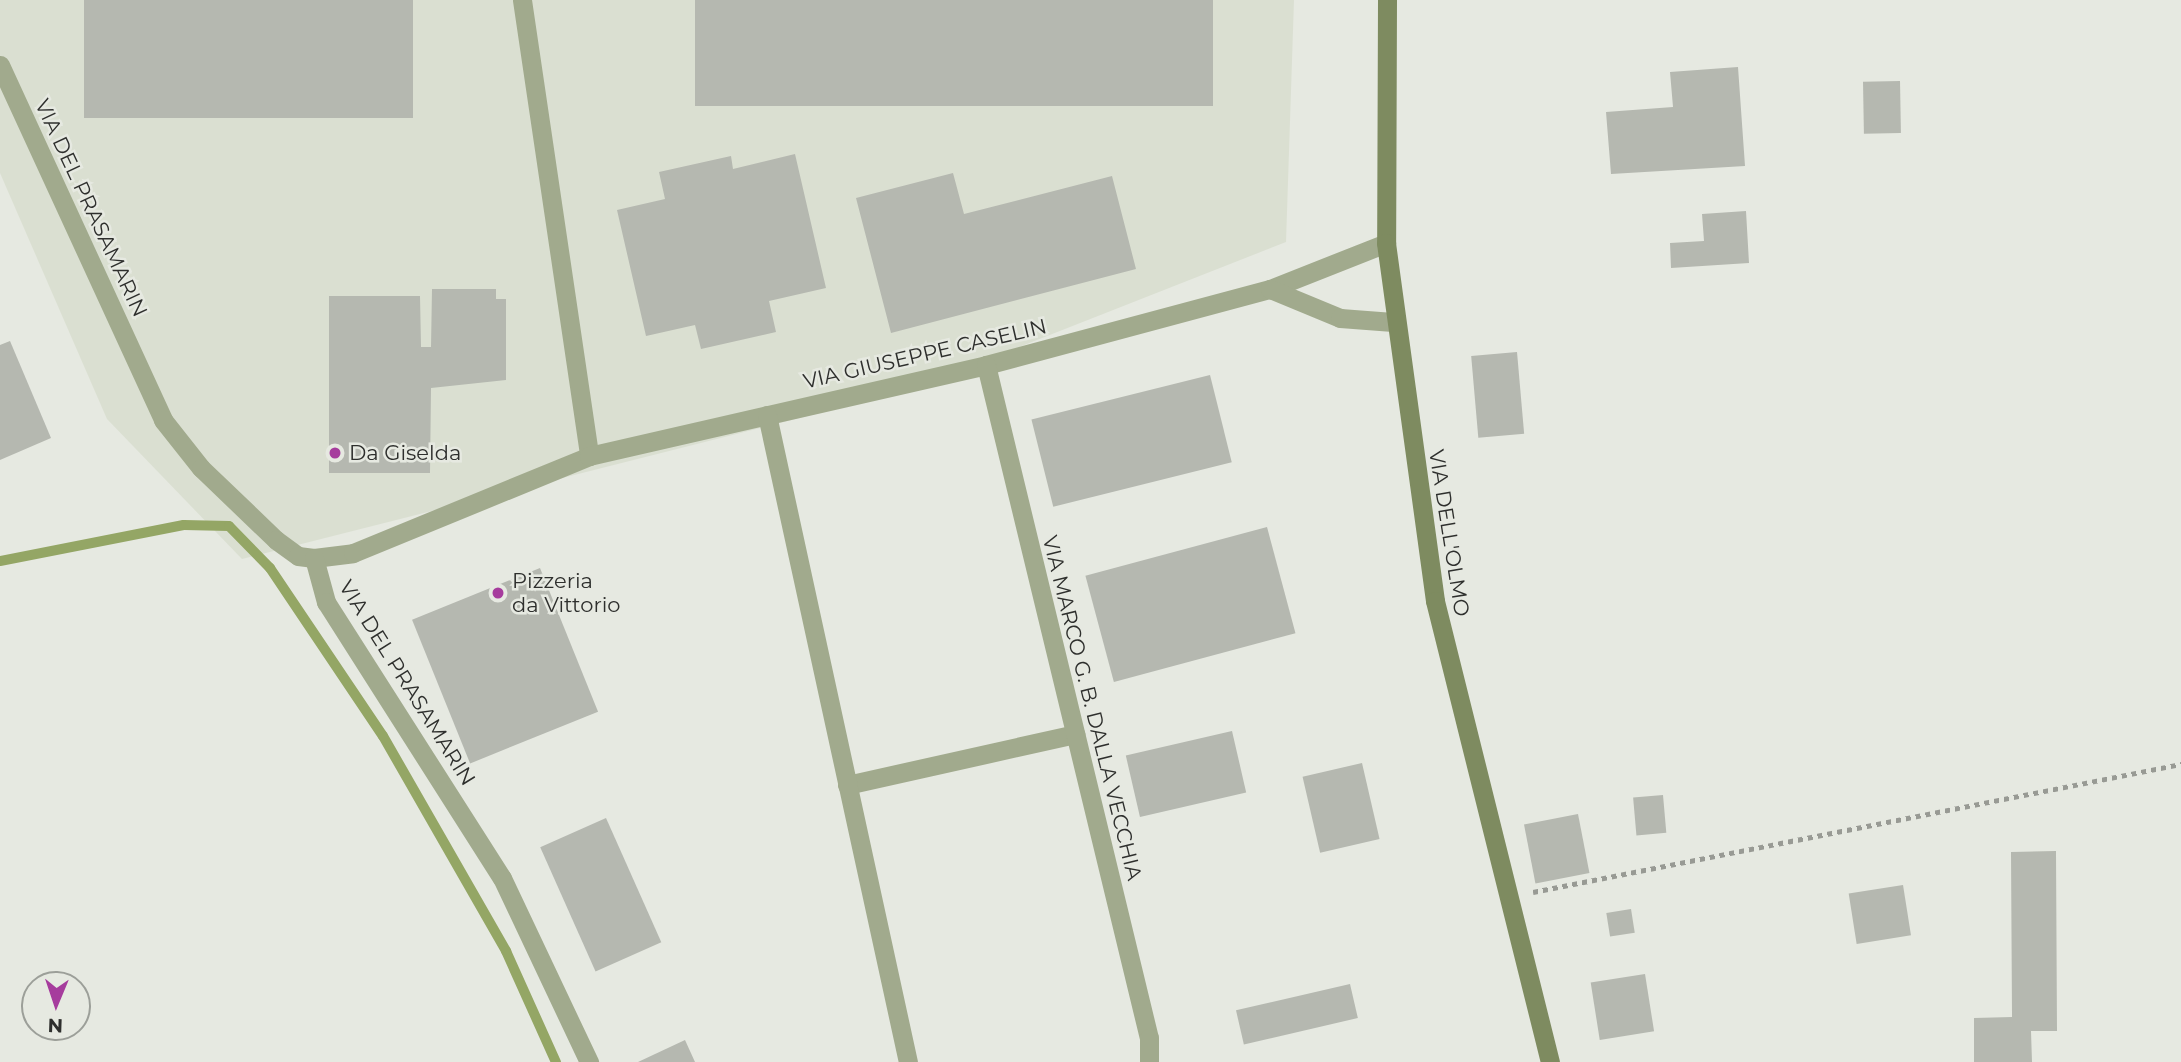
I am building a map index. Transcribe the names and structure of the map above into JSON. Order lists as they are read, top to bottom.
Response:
{
  "streets": {
    "main road": ["VIA DELL'OLMO"],
    "street": ["VIA DEL PRASAMARIN", "VIA GIUSEPPE CASELIN", "VIA MARCO G. B. DALLA VECCHIA"]
  },
  "crossings": [
    ["VIA DEL PRASAMARIN", "VIA GIUSEPPE CASELIN"],
    ["VIA GIUSEPPE CASELIN", "VIA DELL'OLMO"],
    ["VIA GIUSEPPE CASELIN", "VIA MARCO G. B. DALLA VECCHIA"]
  ],
  "places": ["Da Giselda", "Pizzeria da Vittorio"],
  "north": "bottom"
}
